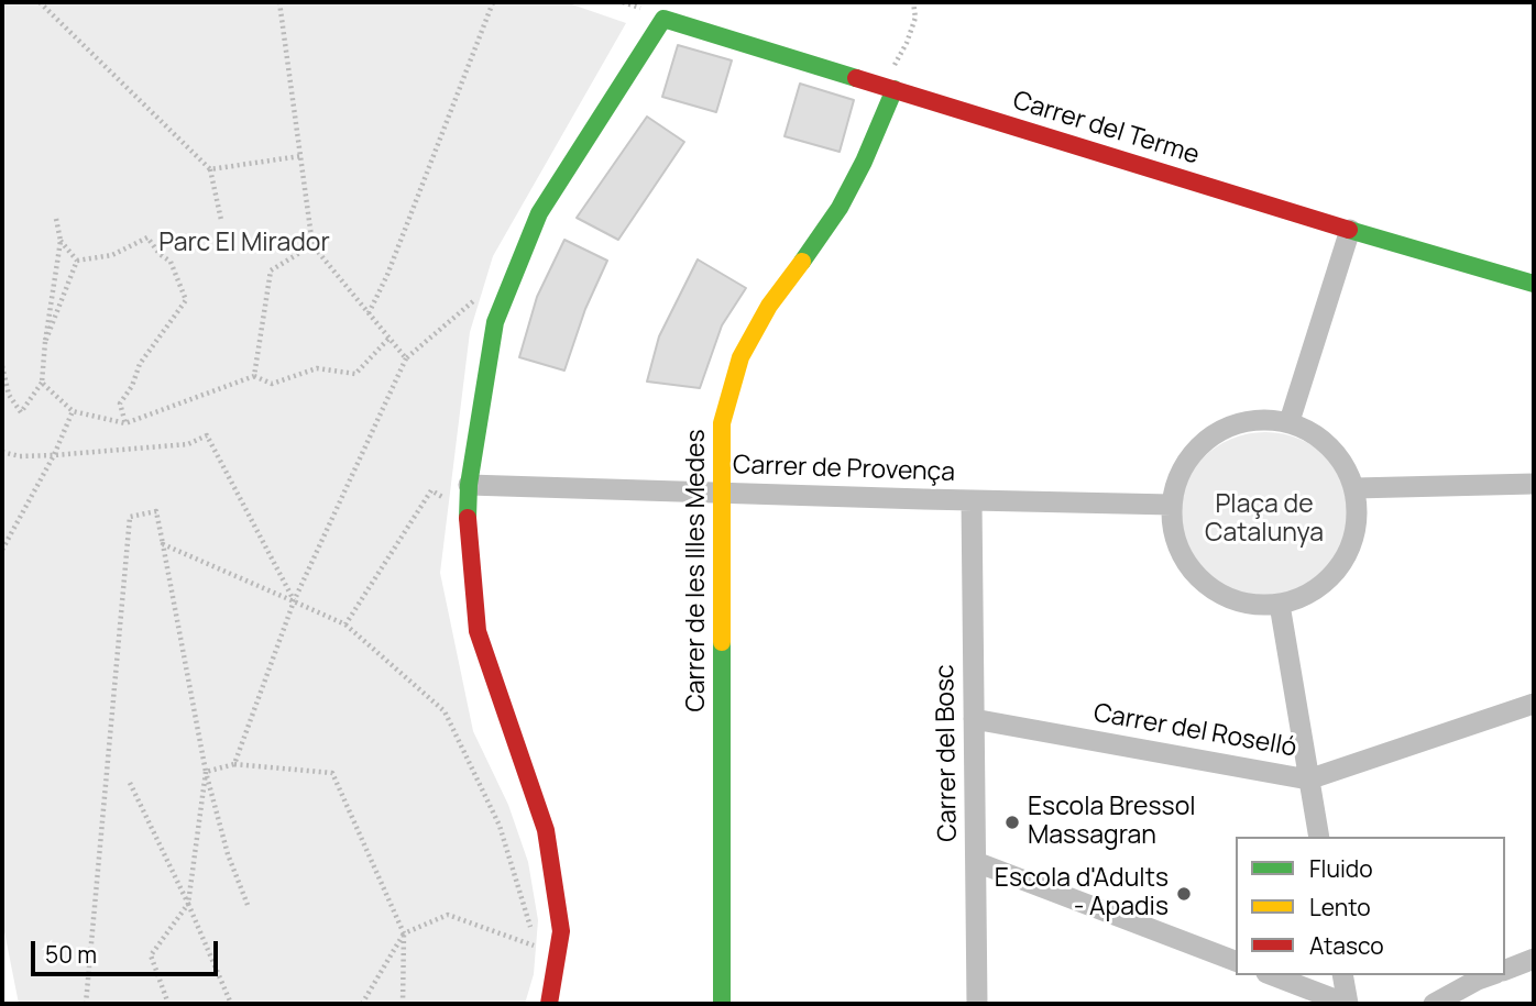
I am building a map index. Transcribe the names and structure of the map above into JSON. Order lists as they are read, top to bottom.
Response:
{
  "streets": {
    "street": [
      "Carrer del Terme",
      "Carrer de Provença",
      "Carrer de les Illes Medes",
      "Carrer del Roselló",
      "Carrer del Bosc"
    ]
  },
  "crossings": [
    ["Carrer del Terme", "Carrer de Provença"],
    ["Carrer del Terme", "Carrer de les Illes Medes"],
    ["Carrer de Provença", "Carrer de les Illes Medes"],
    ["Carrer de Provença", "Carrer del Bosc"],
    ["Carrer del Roselló", "Carrer del Bosc"]
  ],
  "parks": ["Parc El Mirador", "Plaça de Catalunya"],
  "places": ["Escola Bressol Massagran", "Escola d'Adults - Apadis"],
  "legend": ["Fluido", "Lento", "Atasco"],
  "scale_bar": "50 m"
}
